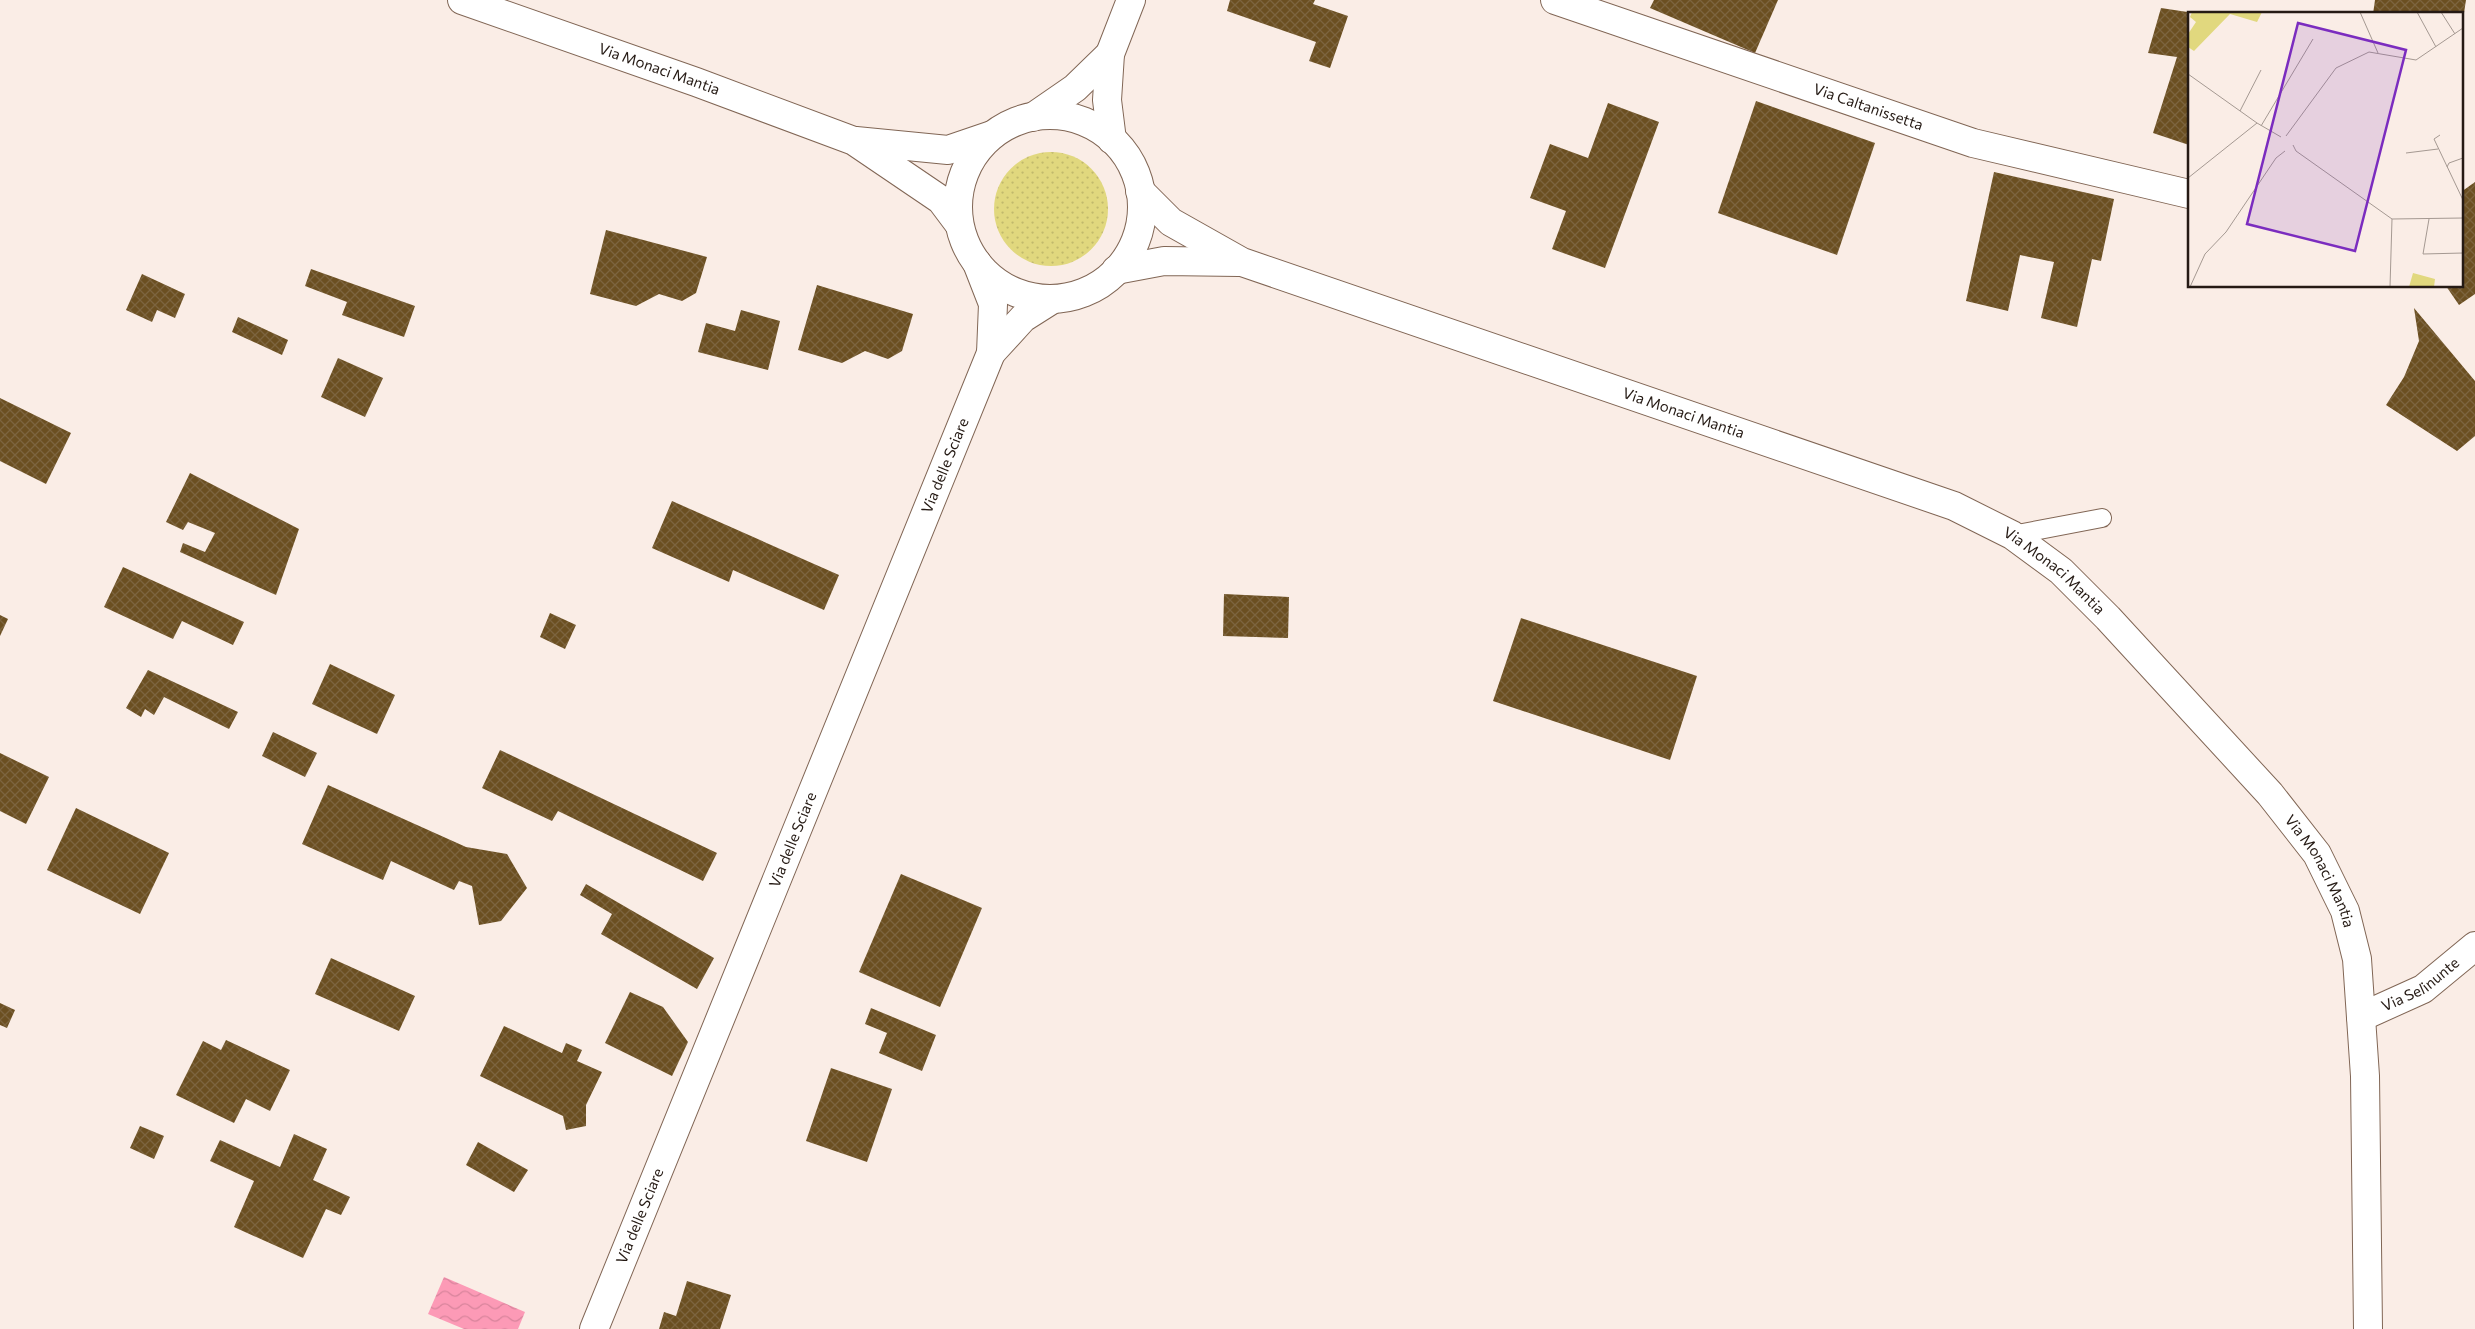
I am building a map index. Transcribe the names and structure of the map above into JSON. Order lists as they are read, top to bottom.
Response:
{
  "streets": {
    "street": [
      "Via Monaci Mantia",
      "Via Caltanissetta",
      "Via delle Sciare",
      "Via Selinunte"
    ]
  },
  "crossings": [
    ["Via Monaci Mantia", "Via Selinunte"]
  ]
}
